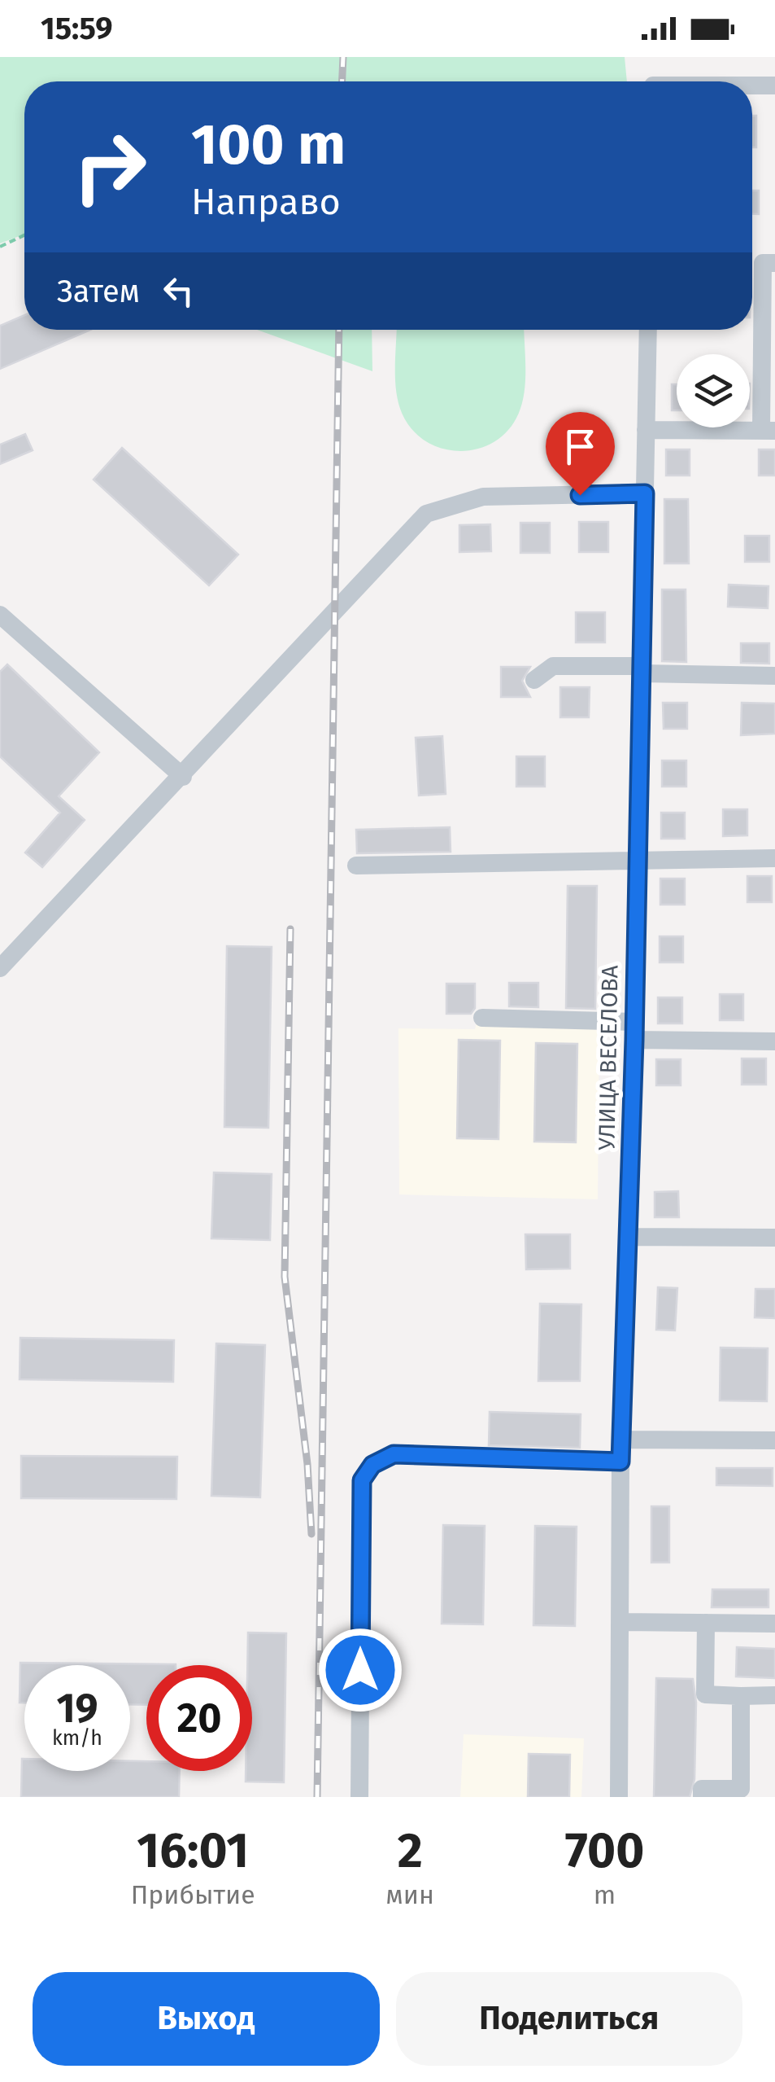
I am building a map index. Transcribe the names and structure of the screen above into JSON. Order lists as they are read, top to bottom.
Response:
{
  "streets": {
    "street": ["УЛИЦА ВЕСЕЛОВА"]
  },
  "page": {
    "status": "15:59",
    "turn": ["100 m", "Направо"],
    "then": "Затем",
    "speed": "19 km/h",
    "limit": "20",
    "eta": [
      "16:01",
      "Прибытие",
      "2",
      "мин",
      "700",
      "m"
    ],
    "buttons": ["Выход", "Поделиться"]
  }
}
